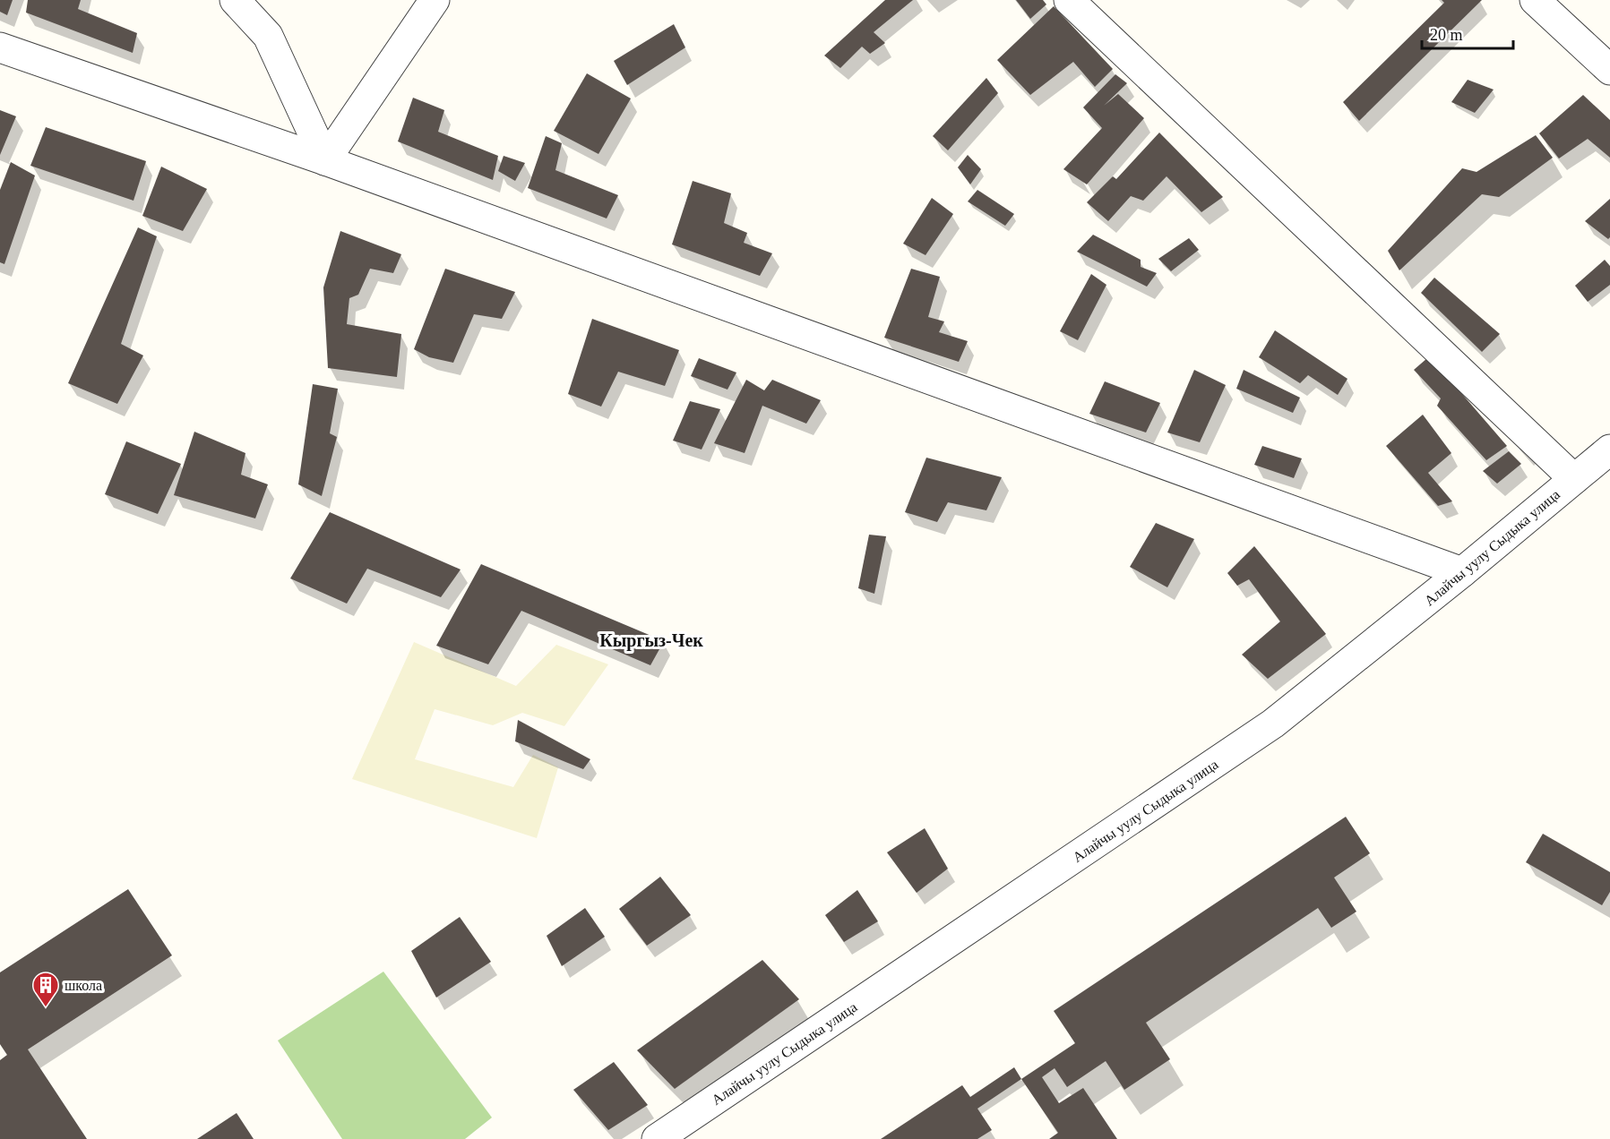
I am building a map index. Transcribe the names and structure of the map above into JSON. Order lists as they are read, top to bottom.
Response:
{
  "streets": {
    "street": ["Алайчы уулу Сыдыка улица"]
  },
  "districts": ["Кыргыз-Чек"],
  "places": {
    "building": ["школа"]
  },
  "scale_bar": "20 m"
}
